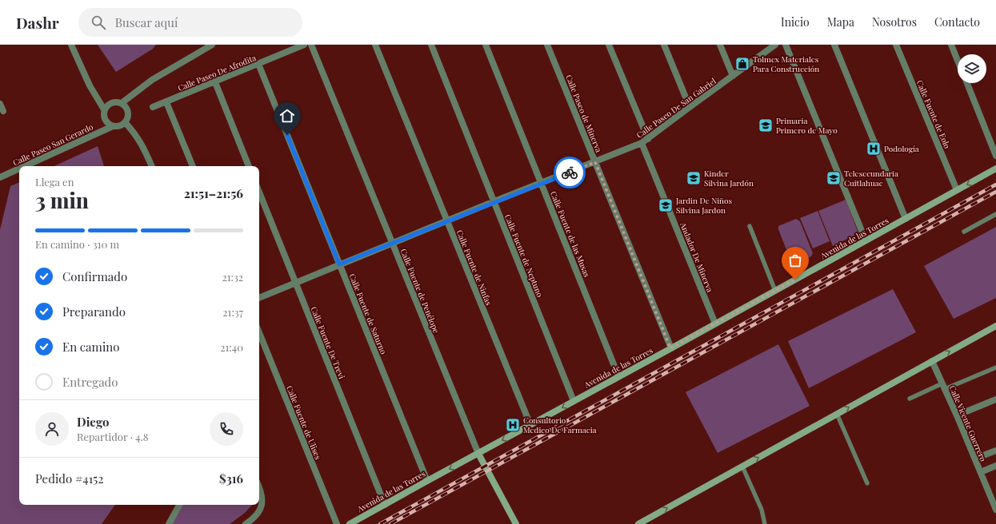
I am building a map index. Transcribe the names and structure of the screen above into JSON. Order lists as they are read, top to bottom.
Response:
{
  "streets": {
    "main road": ["Avenida de las Torres"],
    "street": [
      "Calle Paseo De Afrodita",
      "Calle Paseo De San Gabriel",
      "Calle Paseo de Minerva",
      "Calle Fuente de Eolo",
      "Calle Paseo San Gerardo",
      "Calle Fuente de las Musas",
      "Calle Fuente de Neptuno",
      "Andador De Minerva",
      "Calle Fuente de Ninfas",
      "Calle Fuente de Penélope",
      "Calle Fuente de Saturno",
      "Calle Fuente De Trevi",
      "Calle Fuente de Ulises",
      "Calle Vicente Guerrero"
    ]
  },
  "crossings": [
    ["Calle Paseo De Afrodita", "Calle Fuente de Saturno"],
    ["Calle Paseo De San Gabriel", "Calle Paseo de Minerva"],
    ["Calle Paseo De San Gabriel", "Calle Fuente de las Musas"],
    ["Calle Paseo De San Gabriel", "Calle Fuente de Neptuno"],
    ["Calle Paseo De San Gabriel", "Andador De Minerva"],
    ["Calle Paseo De San Gabriel", "Calle Fuente de Ninfas"],
    ["Calle Paseo De San Gabriel", "Calle Fuente de Penélope"],
    ["Calle Paseo De San Gabriel", "Calle Fuente de Saturno"],
    ["Calle Paseo De San Gabriel", "Calle Fuente De Trevi"],
    ["Calle Paseo de Minerva", "Avenida de las Torres"],
    ["Calle Fuente de Eolo", "Avenida de las Torres"],
    ["Calle Fuente de las Musas", "Avenida de las Torres"],
    ["Avenida de las Torres", "Calle Fuente de Neptuno"],
    ["Avenida de las Torres", "Andador De Minerva"],
    ["Avenida de las Torres", "Calle Fuente de Ninfas"],
    ["Avenida de las Torres", "Calle Fuente de Penélope"],
    ["Avenida de las Torres", "Calle Fuente de Saturno"],
    ["Avenida de las Torres", "Calle Fuente De Trevi"]
  ],
  "places": {
    "shop": ["Tolmex Materiales Para Construcción"],
    "school or university": [
      "Primaria Primero de Mayo",
      "Kinder Silvina Jardón",
      "Telesecundaria Cuitlahuac",
      "Jardin De Niños Silvina Jardon"
    ],
    "hospital": ["Podología", "Consultorio Medico De Farmacia"]
  },
  "page": {
    "header": "Dashr",
    "search": "Buscar aquí",
    "nav": [
      "Inicio",
      "Mapa",
      "Nosotros",
      "Contacto"
    ],
    "heading": ["3 min", "Llega en", "21:51–21:56"],
    "panel": [
      "Diego",
      "Repartidor · 4.8",
      "Pedido #4152",
      "$316"
    ],
    "bar": "En camino · 310 m",
    "list": [
      ["Confirmado", "21:32"],
      ["Preparando", "21:37"],
      ["En camino", "21:40"],
      "Entregado"
    ]
  }
}
